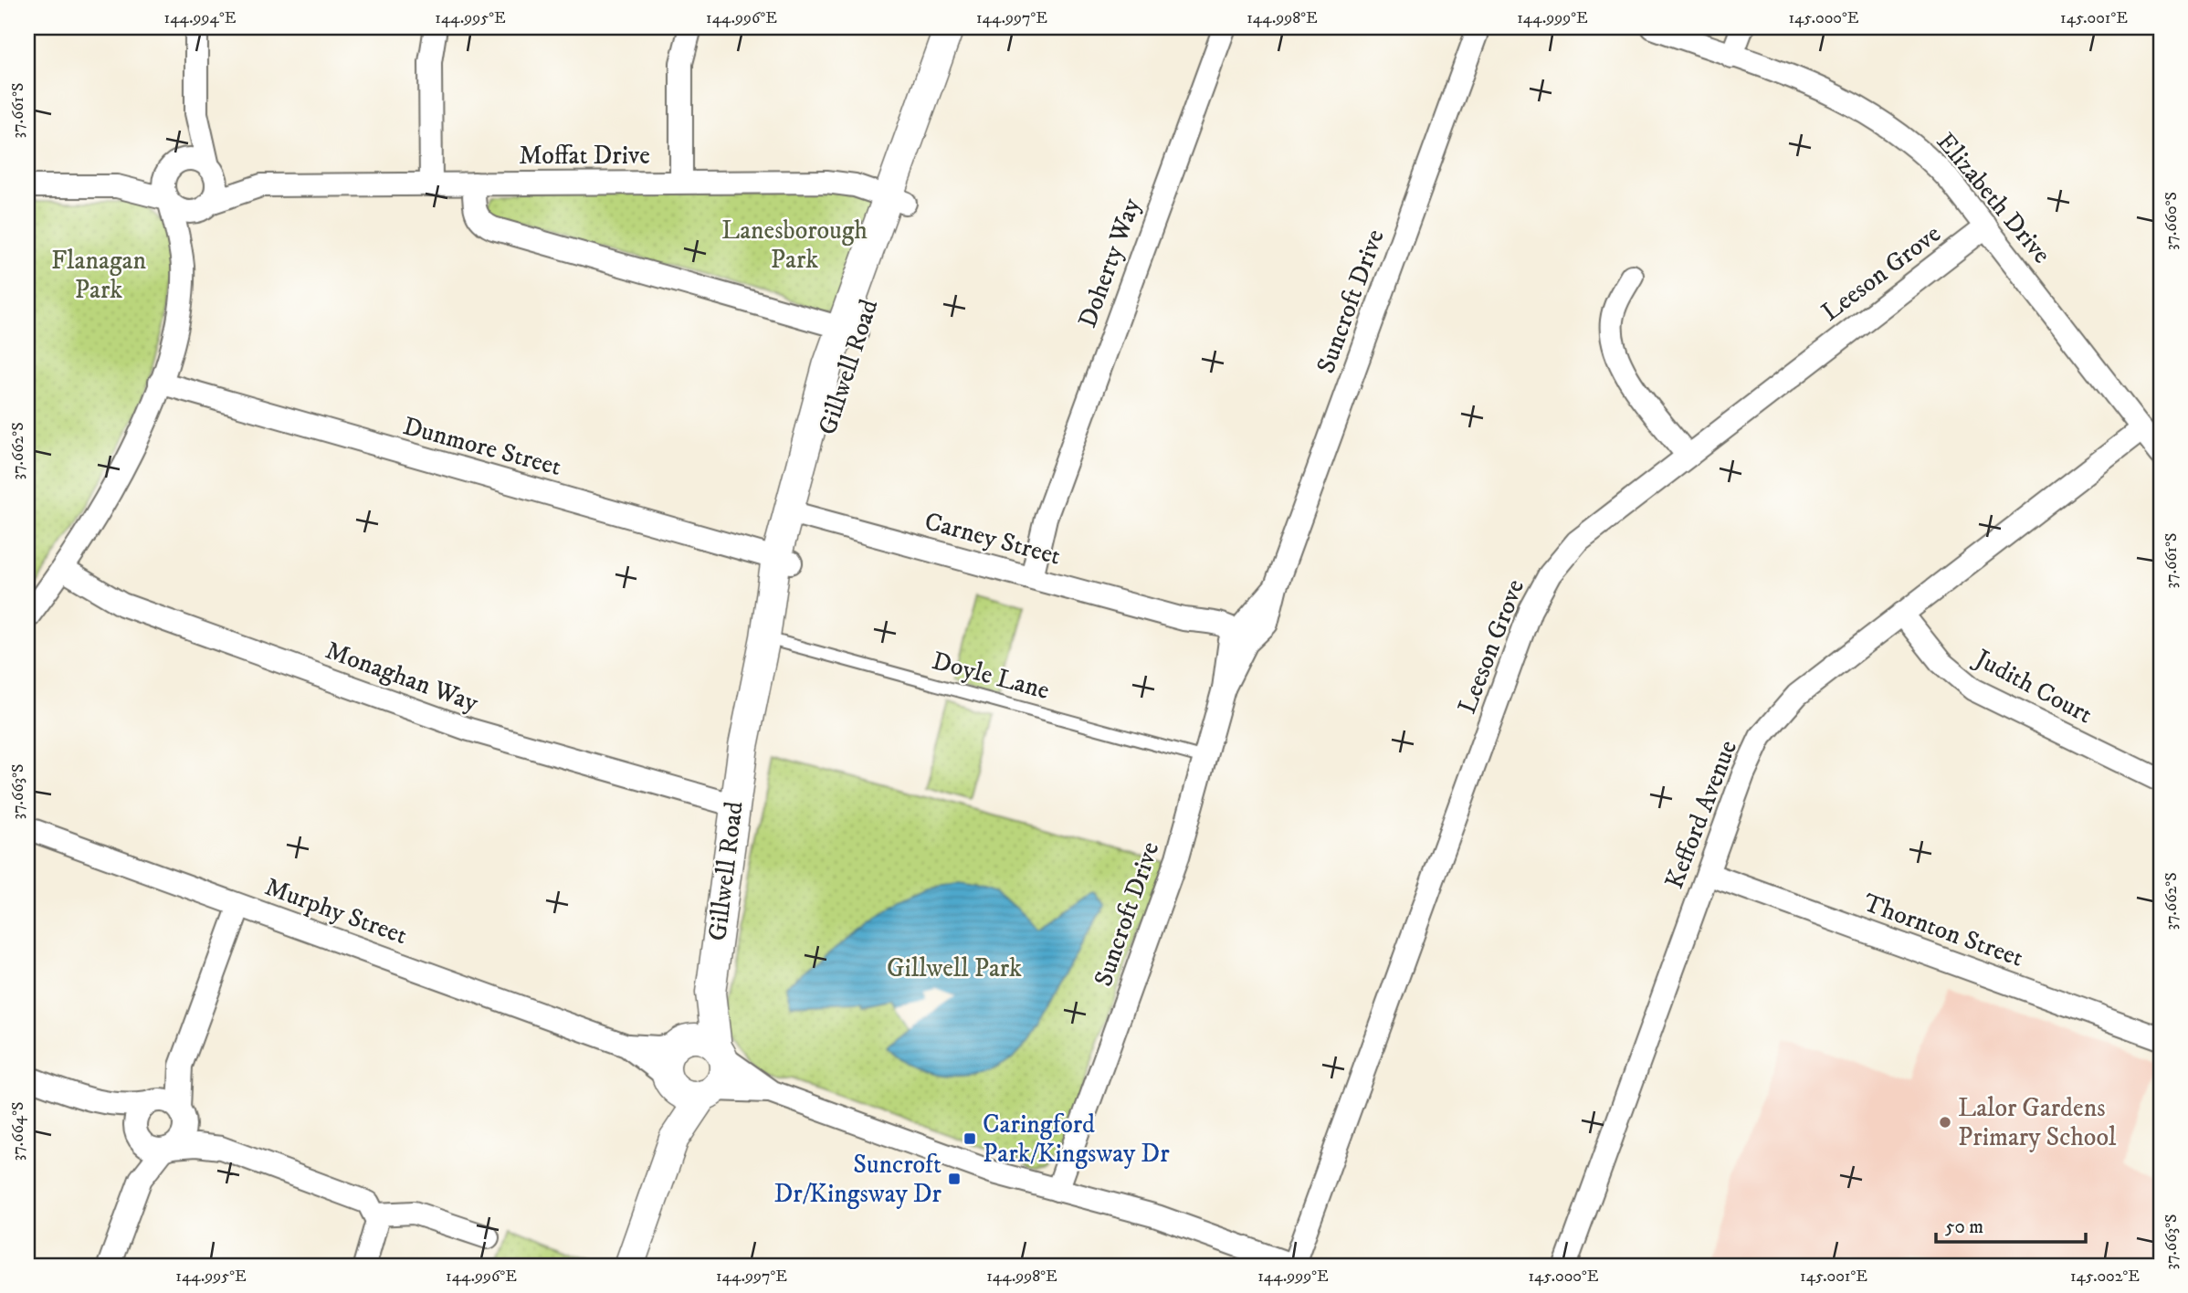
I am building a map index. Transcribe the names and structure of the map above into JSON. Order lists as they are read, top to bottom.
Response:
{
  "streets": {
    "street": [
      "Moffat Drive",
      "Elizabeth Drive",
      "Doherty Way",
      "Leeson Grove",
      "Suncroft Drive",
      "Gillwell Road",
      "Dunmore Street",
      "Carney Street",
      "Monaghan Way",
      "Judith Court",
      "Kefford Avenue",
      "Murphy Street",
      "Thornton Street"
    ],
    "lane": ["Doyle Lane"]
  },
  "crossings": [
    ["Moffat Drive", "Gillwell Road"],
    ["Elizabeth Drive", "Leeson Grove"],
    ["Elizabeth Drive", "Kefford Avenue"],
    ["Doherty Way", "Carney Street"],
    ["Suncroft Drive", "Carney Street"],
    ["Suncroft Drive", "Doyle Lane"],
    ["Gillwell Road", "Dunmore Street"],
    ["Gillwell Road", "Carney Street"],
    ["Gillwell Road", "Doyle Lane"],
    ["Gillwell Road", "Monaghan Way"],
    ["Gillwell Road", "Murphy Street"],
    ["Judith Court", "Kefford Avenue"],
    ["Kefford Avenue", "Thornton Street"]
  ],
  "parks": ["Lanesborough Park", "Flanagan Park", "Gillwell Park"],
  "places": {
    "other": ["Lalor Gardens Primary School"],
    "transit": ["Caringford Park/Kingsway Dr", "Suncroft Dr/Kingsway Dr"]
  },
  "scale_bar": "50 m",
  "coordinates": [
    "144.994°E",
    "144.995°E",
    "144.996°E",
    "144.997°E",
    "144.998°E",
    "144.999°E",
    "145.000°E",
    "145.001°E",
    "37.661°S",
    "37.660°S",
    "37.662°S",
    "37.663°S",
    "37.664°S",
    "145.002°E"
  ]
}
